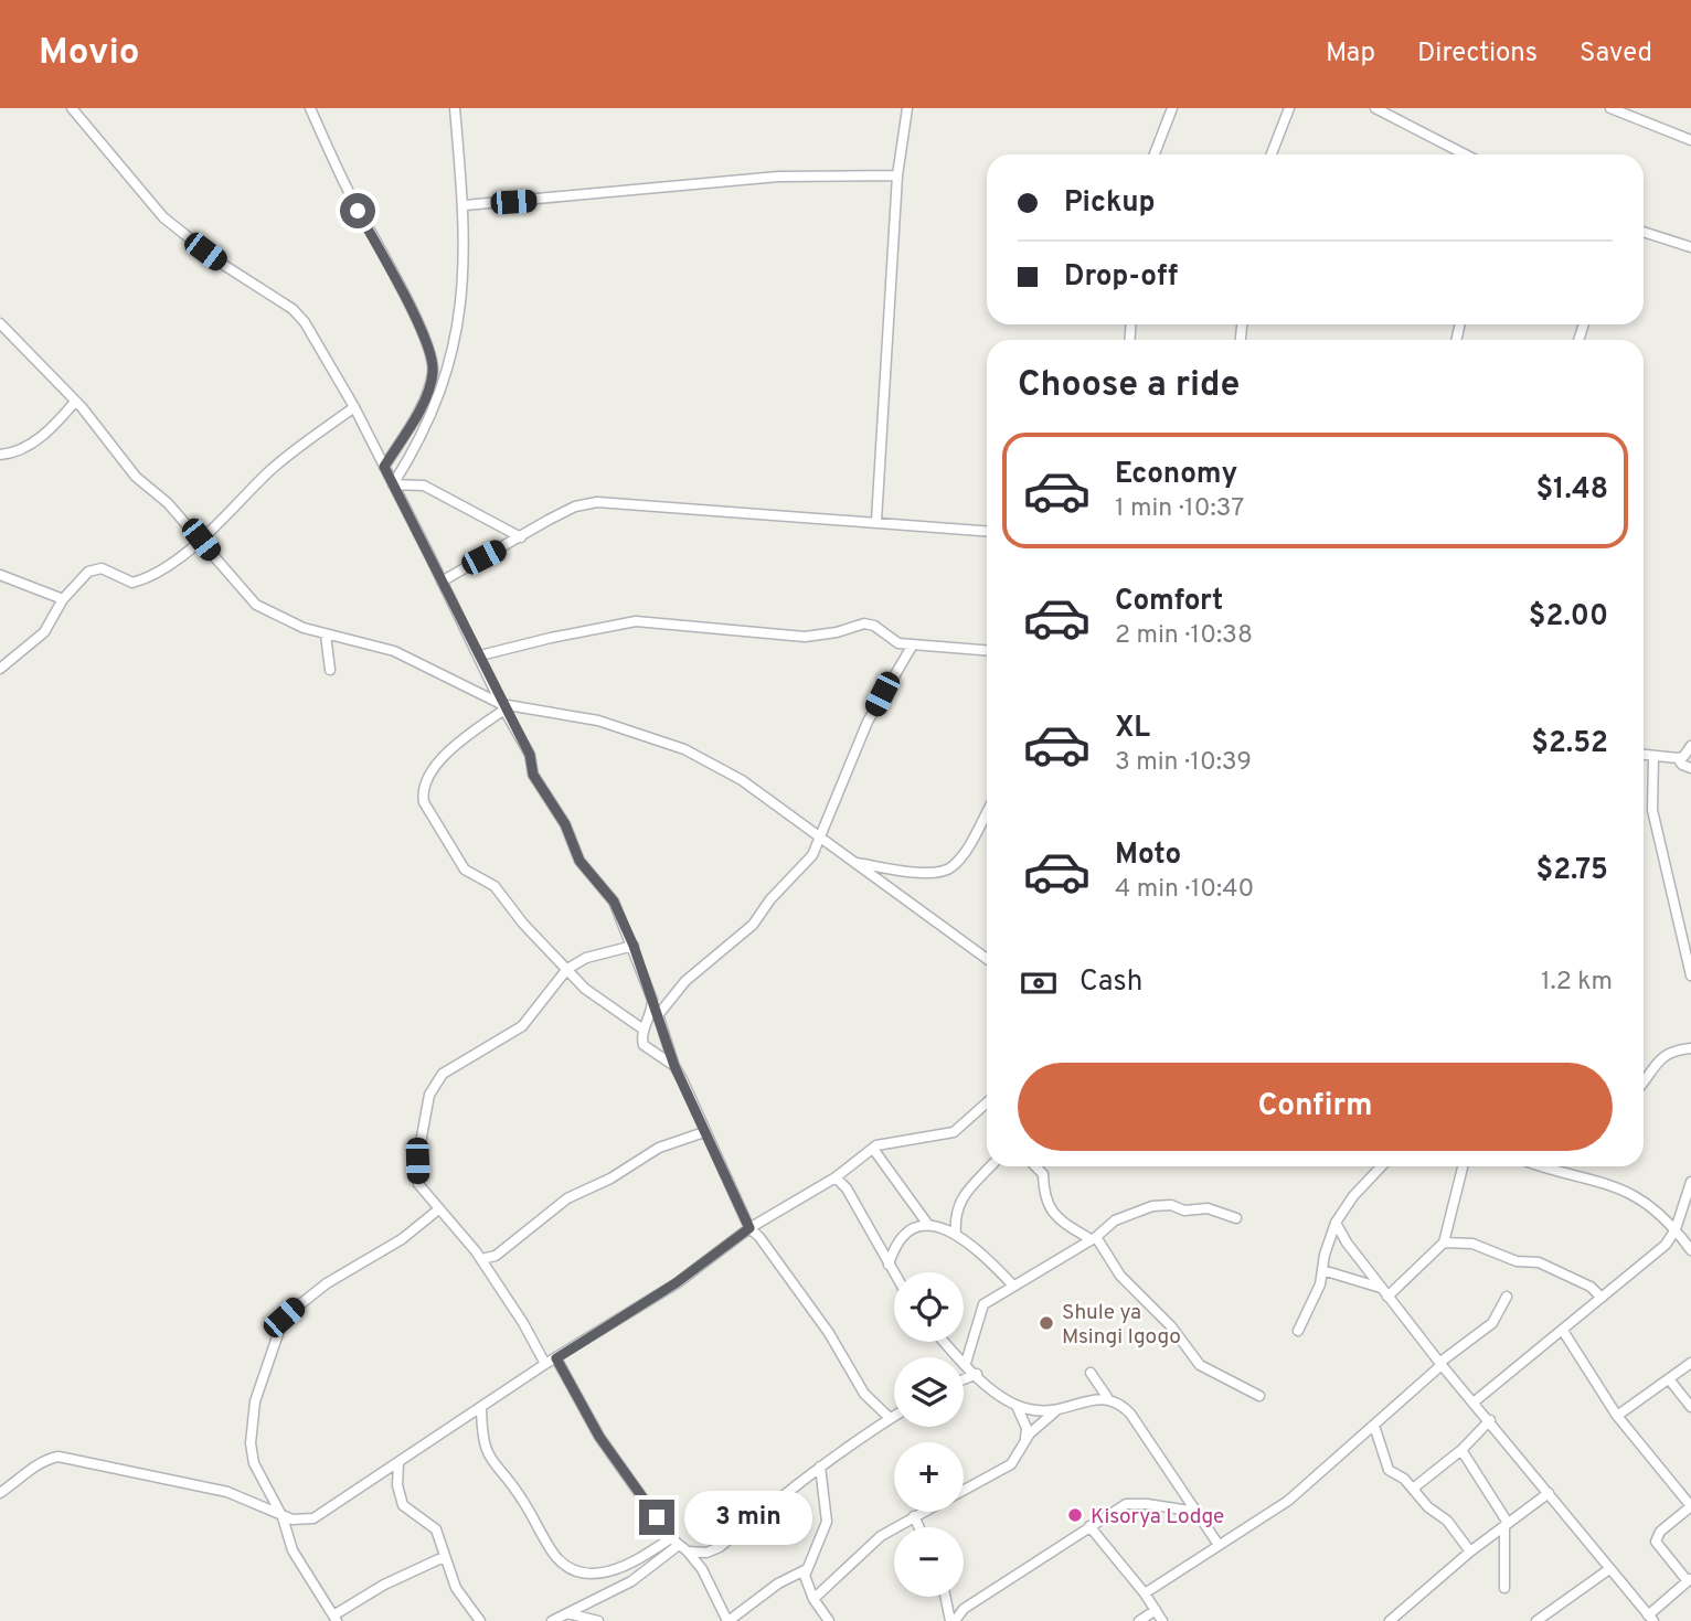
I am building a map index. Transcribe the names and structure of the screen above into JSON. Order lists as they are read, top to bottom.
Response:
{
  "places": ["Shule ya Msingi Igogo", "Kisorya Lodge"],
  "page": {
    "header": "Movio",
    "nav": ["Map", "Directions", "Saved"],
    "banner": ["Pickup", "Drop-off"],
    "heading": "Choose a ride",
    "list": [
      {
        "name": "Economy",
        "note": "1 min · 10:37",
        "value": "$1.48"
      },
      {
        "name": "Comfort",
        "note": "2 min · 10:38",
        "value": "$2.00"
      },
      {
        "name": "XL",
        "note": "3 min · 10:39",
        "value": "$2.52"
      },
      {
        "name": "Moto",
        "note": "4 min · 10:40",
        "value": "$2.75"
      }
    ],
    "pay": ["Cash", "1.2 km"],
    "buttons": "Confirm",
    "map_buttons": ["+", "−"],
    "bubble": "3 min"
  }
}
